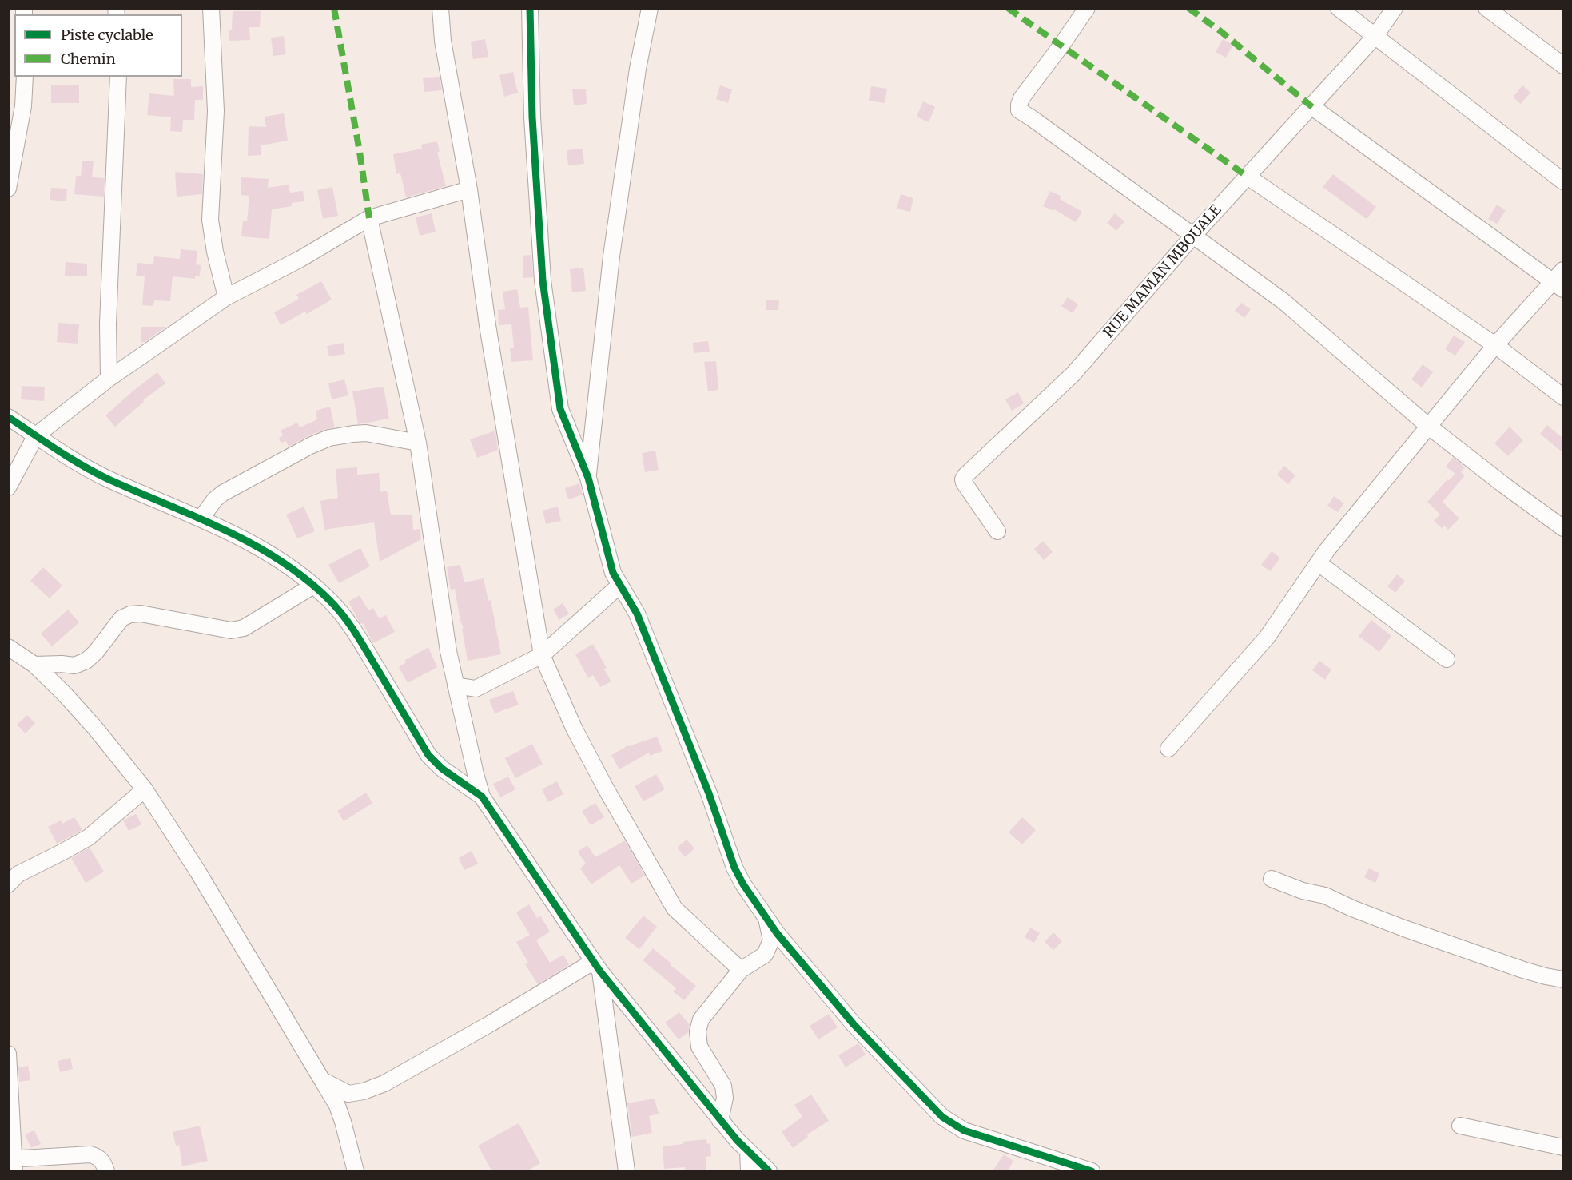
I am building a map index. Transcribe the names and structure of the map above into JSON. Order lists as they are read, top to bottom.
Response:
{
  "streets": {
    "street": ["RUE MAMAN MBOUALE"]
  },
  "legend": ["Piste cyclable", "Chemin"]
}
